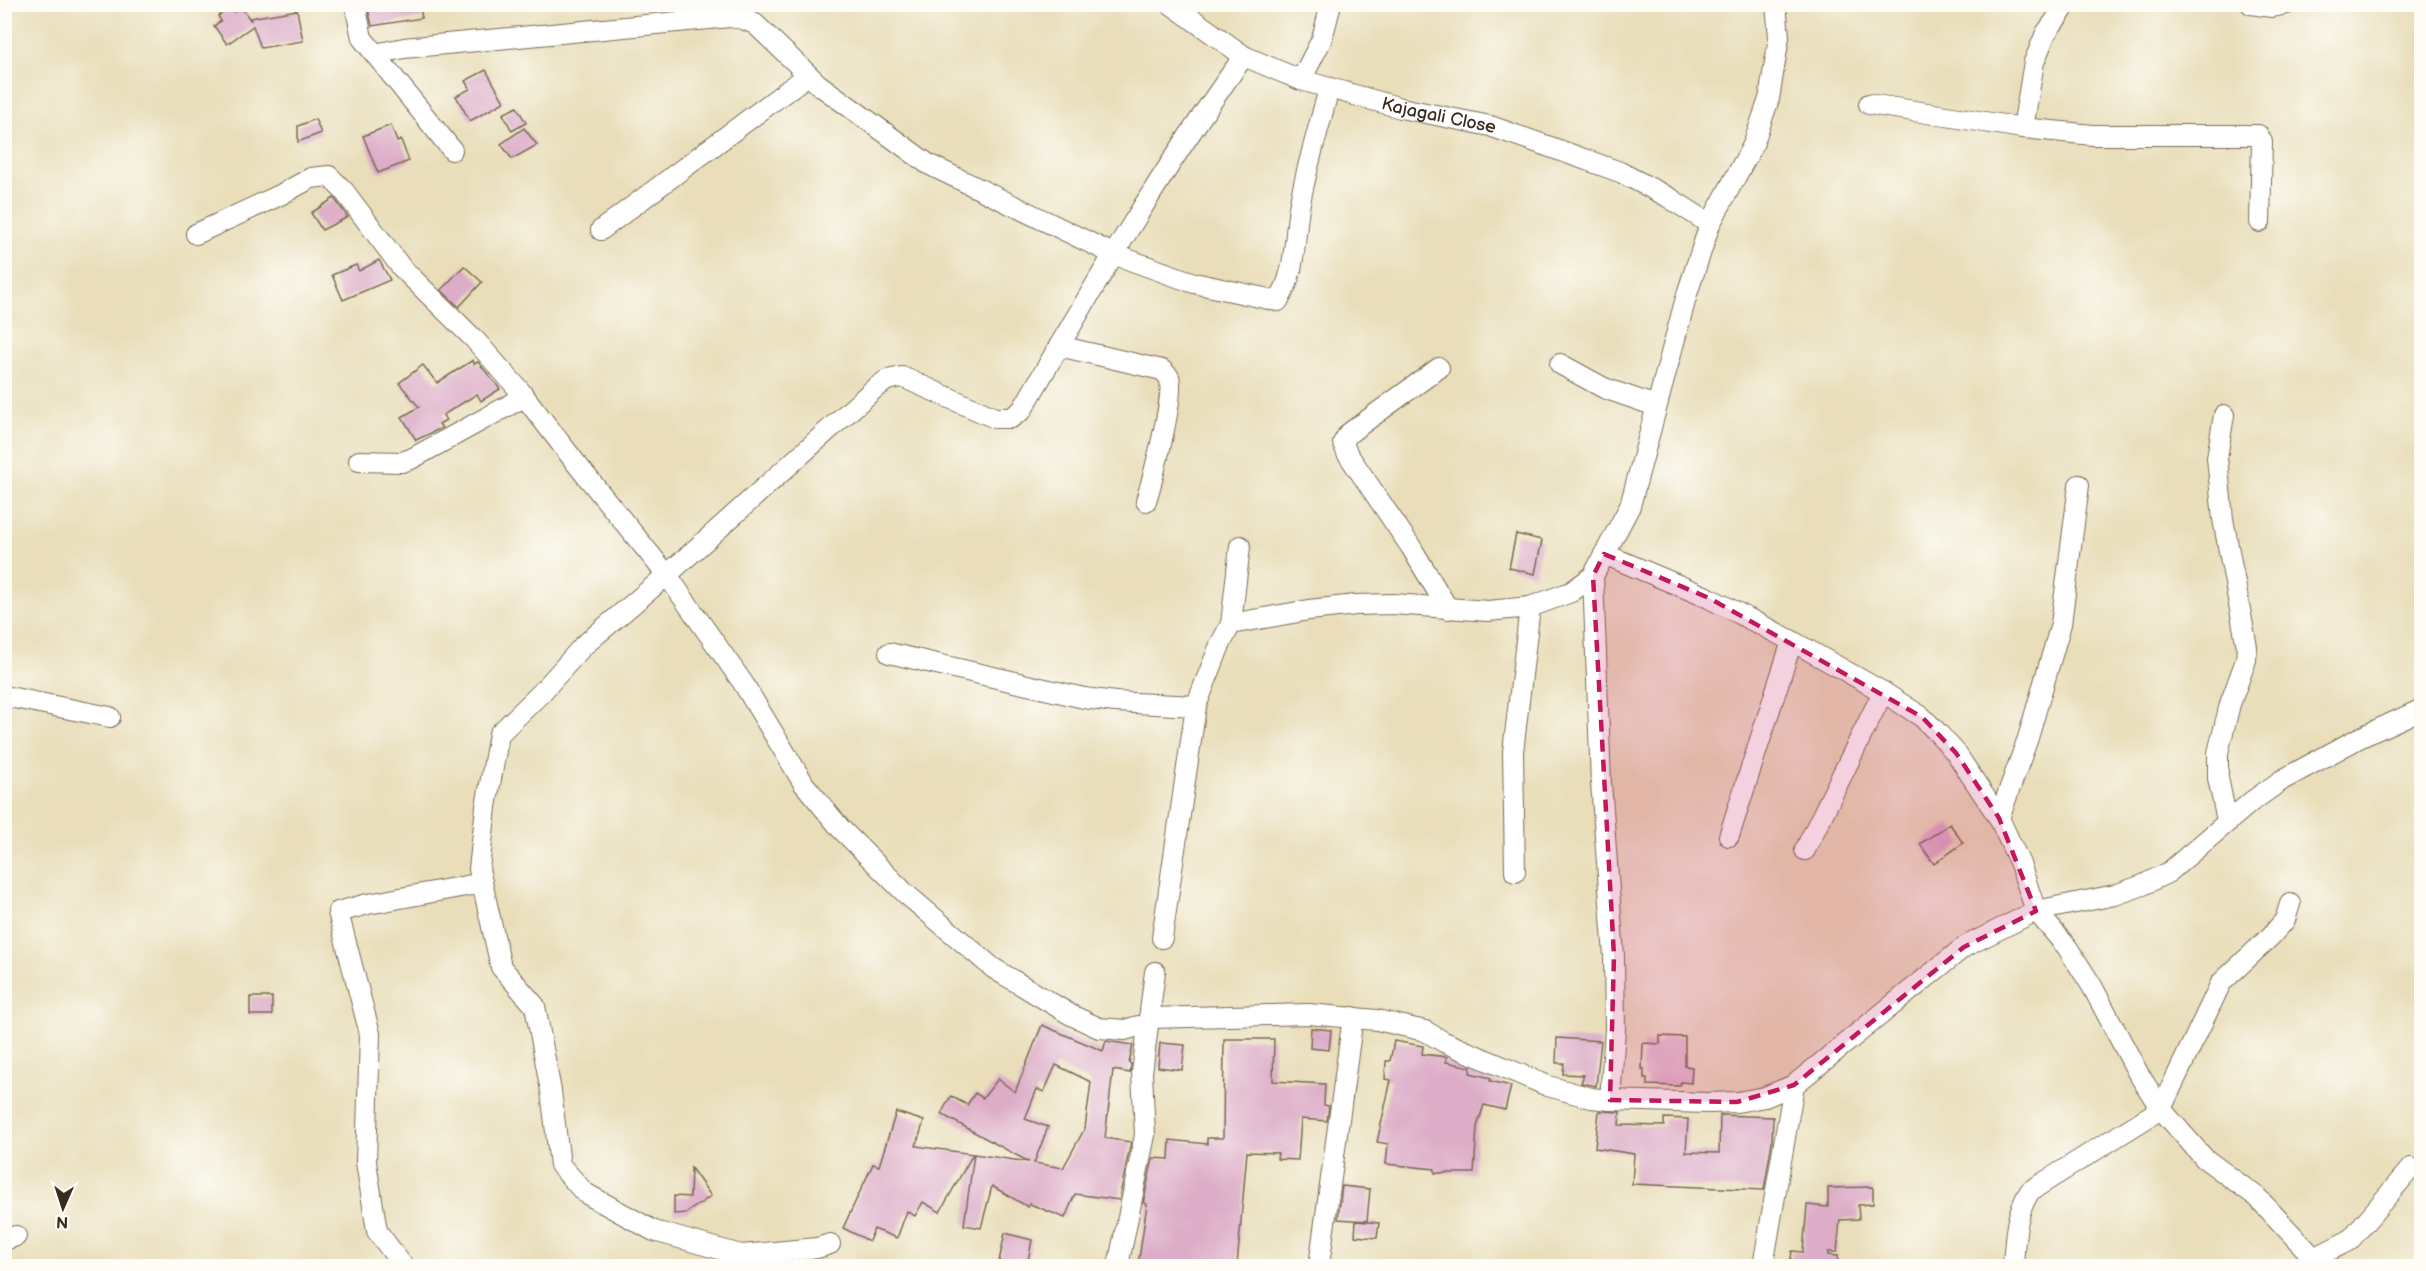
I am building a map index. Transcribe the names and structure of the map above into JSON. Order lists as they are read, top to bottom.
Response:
{
  "streets": {
    "street": ["Kajagali Close"]
  },
  "north": "bottom"
}
